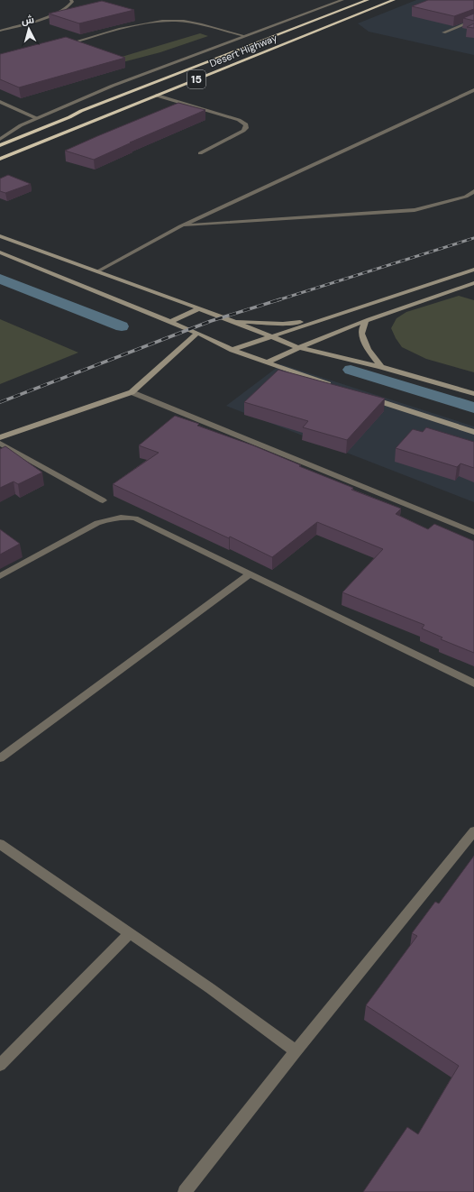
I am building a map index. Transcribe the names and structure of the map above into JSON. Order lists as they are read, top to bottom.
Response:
{
  "streets": {
    "highway": ["Desert Highway", "15"]
  },
  "north": "top"
}
